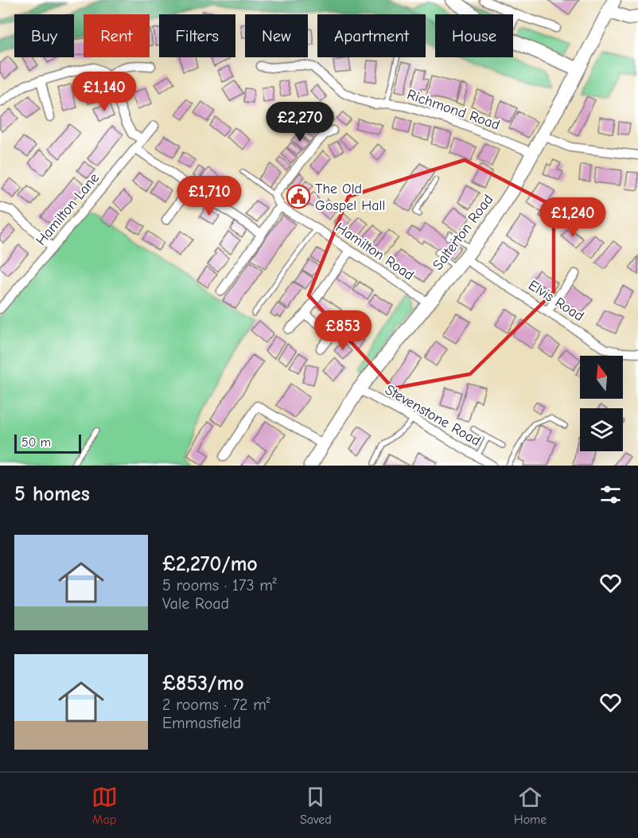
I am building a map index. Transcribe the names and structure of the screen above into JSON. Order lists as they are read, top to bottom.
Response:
{
  "streets": {
    "main road": ["Salterton Road"],
    "street": [
      "Richmond Road",
      "Hamilton Lane",
      "Hamilton Road",
      "Elvis Road",
      "Stevenstone Road"
    ]
  },
  "crossings": [
    ["Richmond Road", "Salterton Road"],
    ["Salterton Road", "Hamilton Road"],
    ["Salterton Road", "Elvis Road"],
    ["Salterton Road", "Stevenstone Road"]
  ],
  "places": {
    "public building": ["The Old Gospel Hall"]
  },
  "scale_bar": "50 m",
  "north": "top",
  "page": {
    "chip": [
      "Buy",
      "Rent",
      "Filters",
      "New",
      "Apartment",
      "House"
    ],
    "price": [
      "£1,140",
      "£2,270",
      "£1,710",
      "£1,240",
      "£853"
    ],
    "scale": "50 m",
    "heading": "5 homes",
    "list": [
      {
        "name": "£2,270/mo",
        "note": "5 rooms · 173 m² · Vale Road"
      },
      {
        "name": "£853/mo",
        "note": "2 rooms · 72 m² · Emmasfield"
      }
    ],
    "tabs": ["Map", "Saved", "Home"]
  }
}
